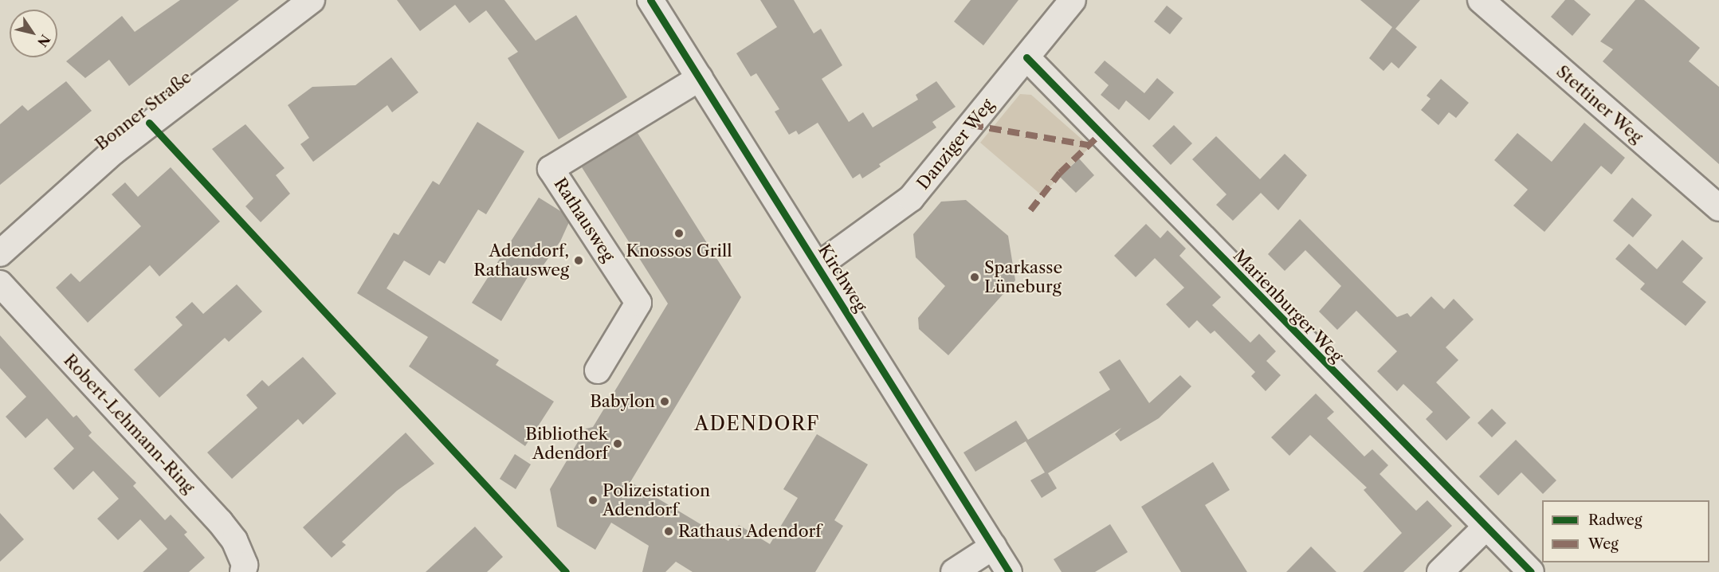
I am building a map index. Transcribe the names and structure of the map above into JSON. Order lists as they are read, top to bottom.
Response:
{
  "streets": {
    "street": [
      "Stettiner Weg",
      "Bonner Straße",
      "Danziger Weg",
      "Rathausweg",
      "Kirchweg",
      "Marienburger Weg",
      "Robert-Lehmann-Ring"
    ]
  },
  "crossings": [
    ["Danziger Weg", "Kirchweg"],
    ["Danziger Weg", "Marienburger Weg"],
    ["Rathausweg", "Kirchweg"]
  ],
  "districts": ["ADENDORF"],
  "places": [
    "Knossos Grill",
    "Adendorf, Rathausweg",
    "Sparkasse Lüneburg",
    "Babylon",
    "Bibliothek Adendorf",
    "Polizeistation Adendorf",
    "Rathaus Adendorf"
  ],
  "legend": ["Radweg", "Weg"],
  "north": "bottom right"
}
